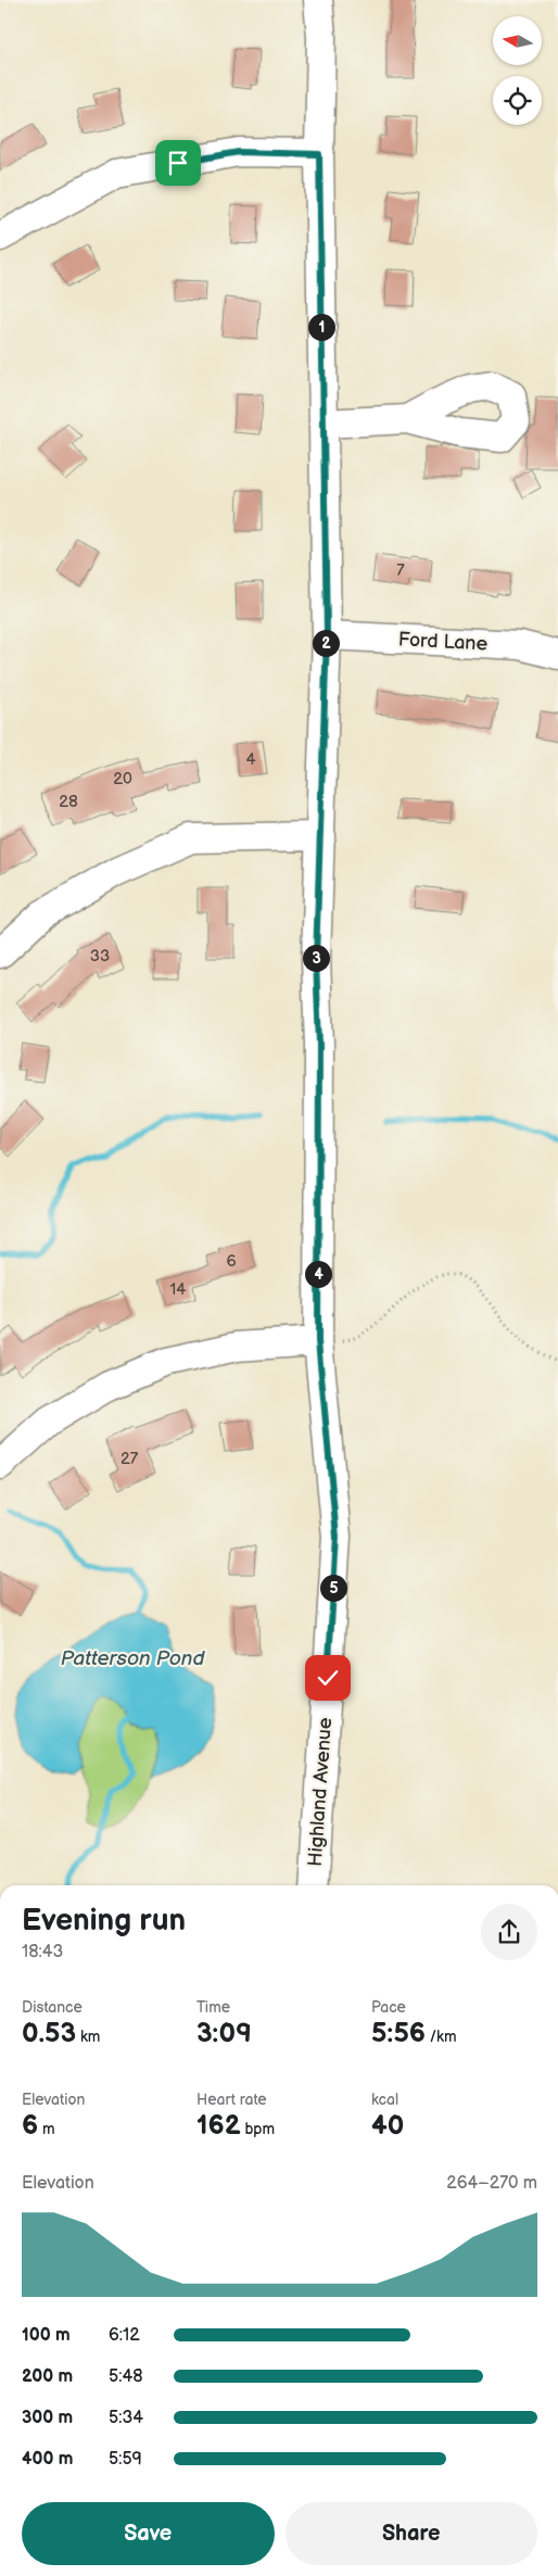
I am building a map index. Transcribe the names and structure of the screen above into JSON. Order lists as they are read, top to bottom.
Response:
{
  "streets": {
    "street": ["Ford Lane", "Highland Avenue"]
  },
  "crossings": [
    ["Ford Lane", "Highland Avenue"]
  ],
  "water": ["Patterson Pond"],
  "house_numbers": [
    "7",
    "4",
    "20",
    "28",
    "33",
    "6",
    "14",
    "27"
  ],
  "north": "left",
  "page": {
    "pins": [
      "1",
      "2",
      "3",
      "4",
      "5"
    ],
    "heading": ["Evening run", "18:43"],
    "stats": [
      ["Distance", "0.53 km"],
      ["Time", "3:09"],
      ["Pace", "5:56 /km"],
      ["Elevation", "6 m"],
      ["Heart rate", "162 bpm"],
      ["kcal", "40"]
    ],
    "chart": ["Elevation", "264–270 m"],
    "list": [
      {
        "name": "100 m",
        "note": "6:12"
      },
      {
        "name": "200 m",
        "note": "5:48"
      },
      {
        "name": "300 m",
        "note": "5:34"
      },
      {
        "name": "400 m",
        "note": "5:59"
      }
    ],
    "buttons": ["Save", "Share"]
  }
}
